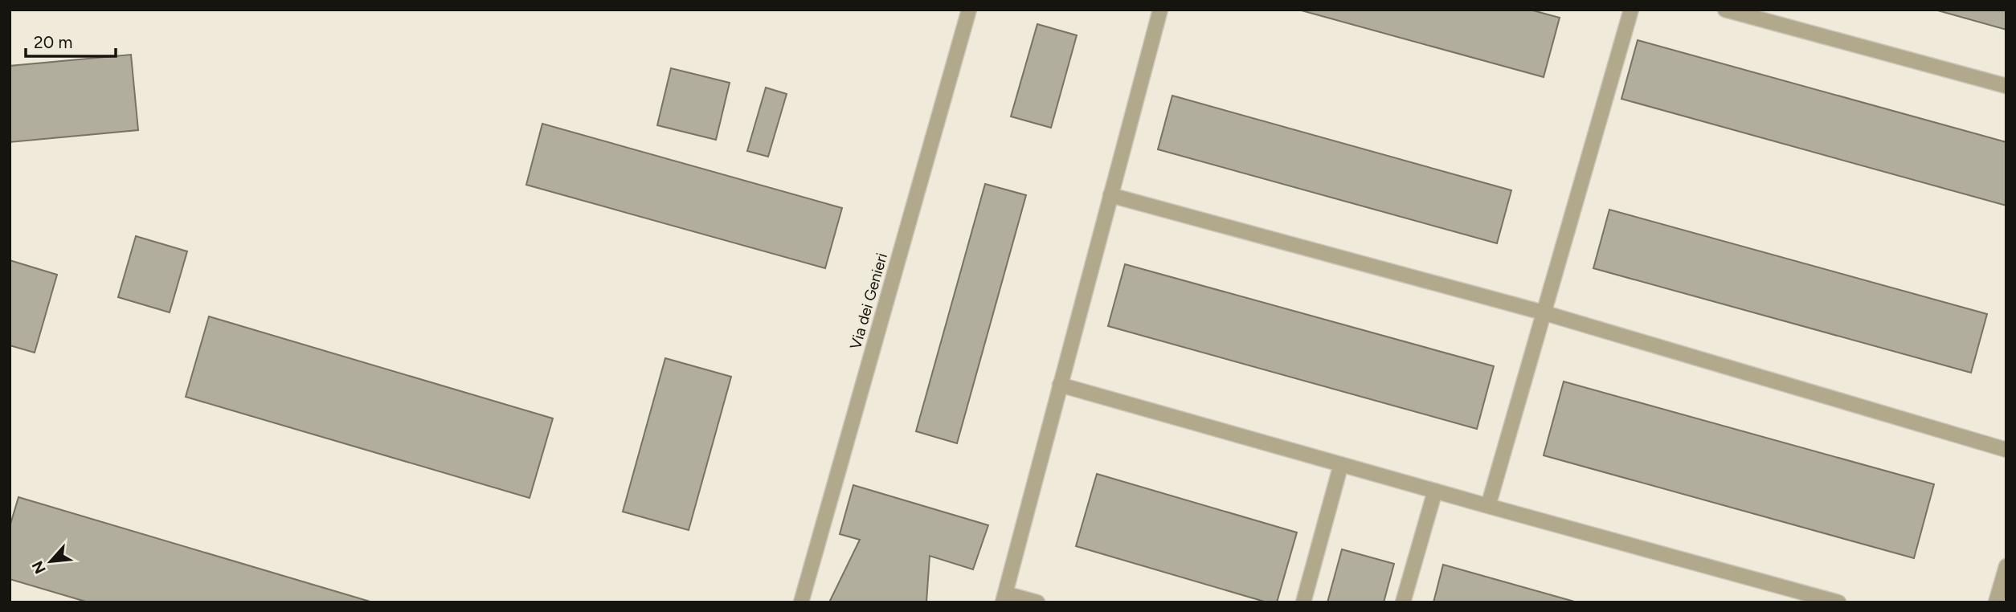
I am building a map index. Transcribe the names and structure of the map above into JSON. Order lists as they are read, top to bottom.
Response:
{
  "streets": {
    "lane": ["Via dei Genieri"]
  },
  "scale_bar": "20 m",
  "north": "bottom left"
}
